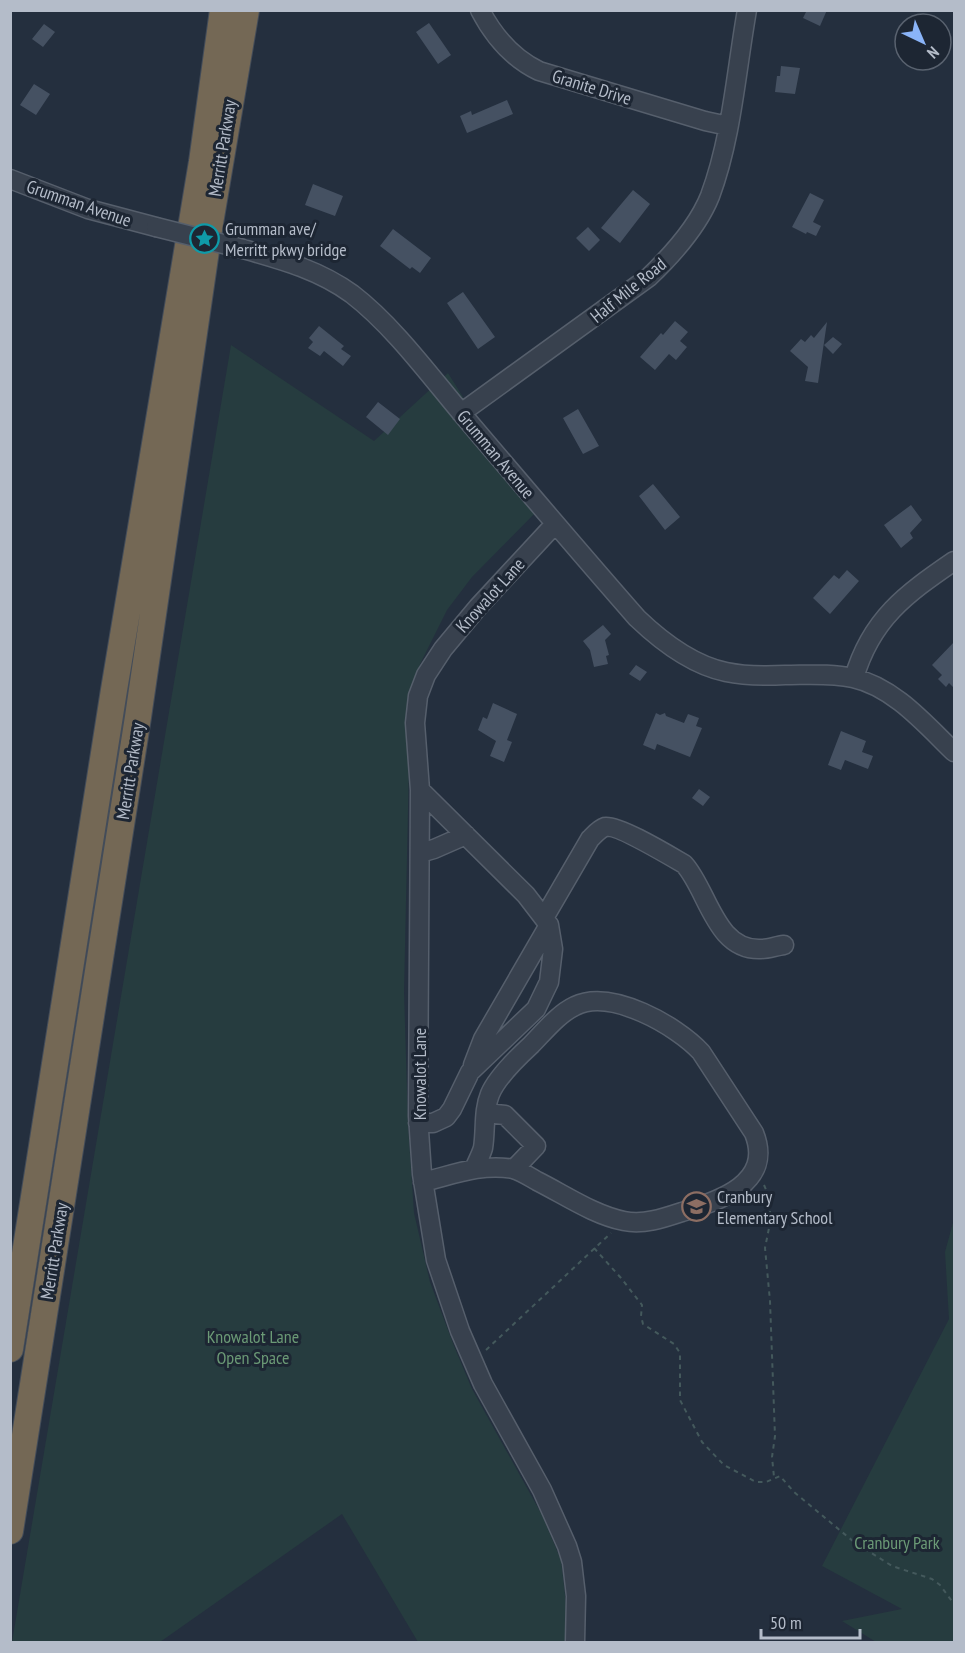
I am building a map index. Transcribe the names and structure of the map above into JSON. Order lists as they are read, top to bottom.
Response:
{
  "streets": {
    "highway": ["Merritt Parkway"],
    "street": [
      "Granite Drive",
      "Grumman Avenue",
      "Half Mile Road",
      "Knowalot Lane"
    ]
  },
  "crossings": [
    ["Granite Drive", "Half Mile Road"],
    ["Grumman Avenue", "Half Mile Road"],
    ["Grumman Avenue", "Knowalot Lane"]
  ],
  "parks": ["Knowalot Lane Open Space", "Cranbury Park"],
  "places": {
    "place": ["Grumman ave/ Merritt pkwy bridge"],
    "school or university": ["Cranbury Elementary School"]
  },
  "scale_bar": "50 m",
  "north": "bottom right"
}
